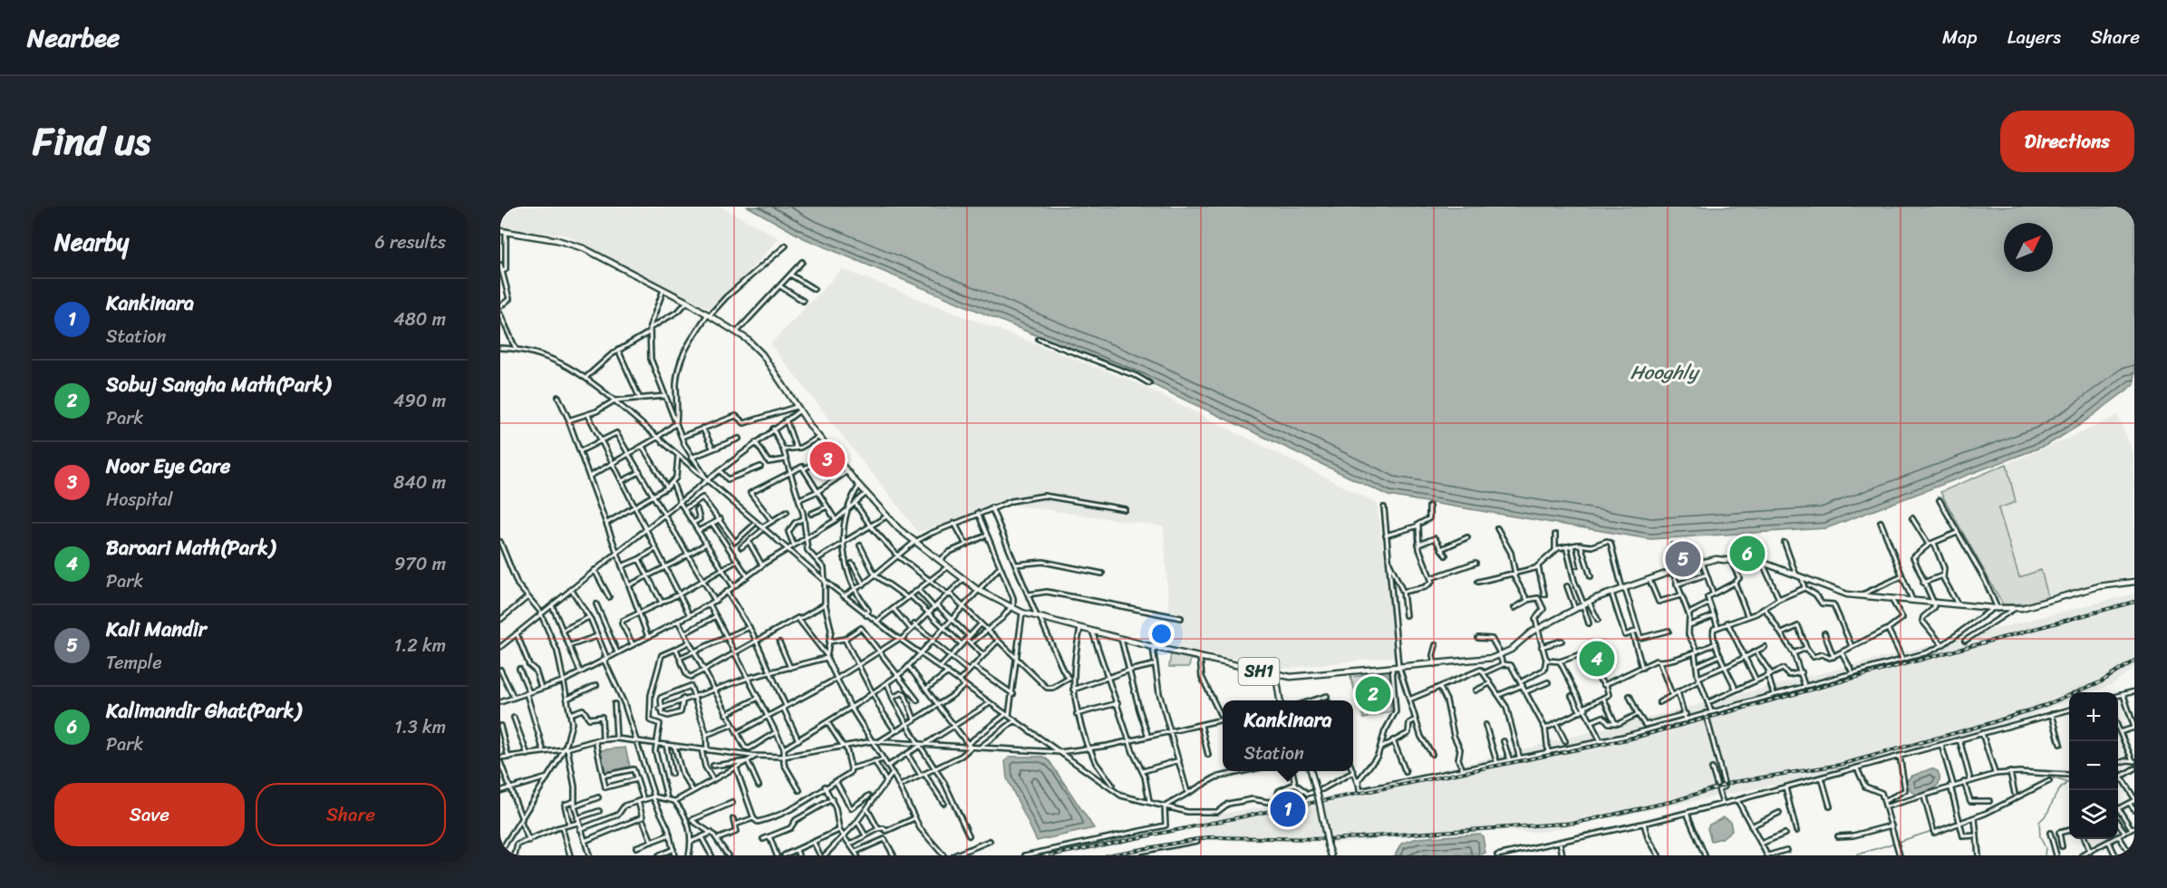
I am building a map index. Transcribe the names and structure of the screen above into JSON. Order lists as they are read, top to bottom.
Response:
{
  "streets": {
    "main road": ["SH1"]
  },
  "water": ["Hooghly"],
  "north": "top right",
  "page": {
    "header": "Nearbee",
    "nav": ["Map", "Layers", "Share"],
    "title": "Find us",
    "buttons": [
      "Directions",
      ["Save", "Share"]
    ],
    "heading": ["Nearby", "6 results"],
    "list": [
      {
        "mark": "1",
        "name": "Kankinara",
        "note": "Station",
        "value": "480 m"
      },
      {
        "mark": "2",
        "name": "Sobuj Sangha Math(Park)",
        "note": "Park",
        "value": "490 m"
      },
      {
        "mark": "3",
        "name": "Noor Eye Care",
        "note": "Hospital",
        "value": "840 m"
      },
      {
        "mark": "4",
        "name": "Baroari Math(Park)",
        "note": "Park",
        "value": "970 m"
      },
      {
        "mark": "5",
        "name": "Kali Mandir",
        "note": "Temple",
        "value": "1.2 km"
      },
      {
        "mark": "6",
        "name": "Kalimandir Ghat(Park)",
        "note": "Park",
        "value": "1.3 km"
      }
    ],
    "pins": [
      "3",
      "6",
      "5",
      "4",
      "2",
      "1"
    ],
    "map_buttons": ["+", "−"],
    "popup": ["Kankinara", "Station"]
  }
}
